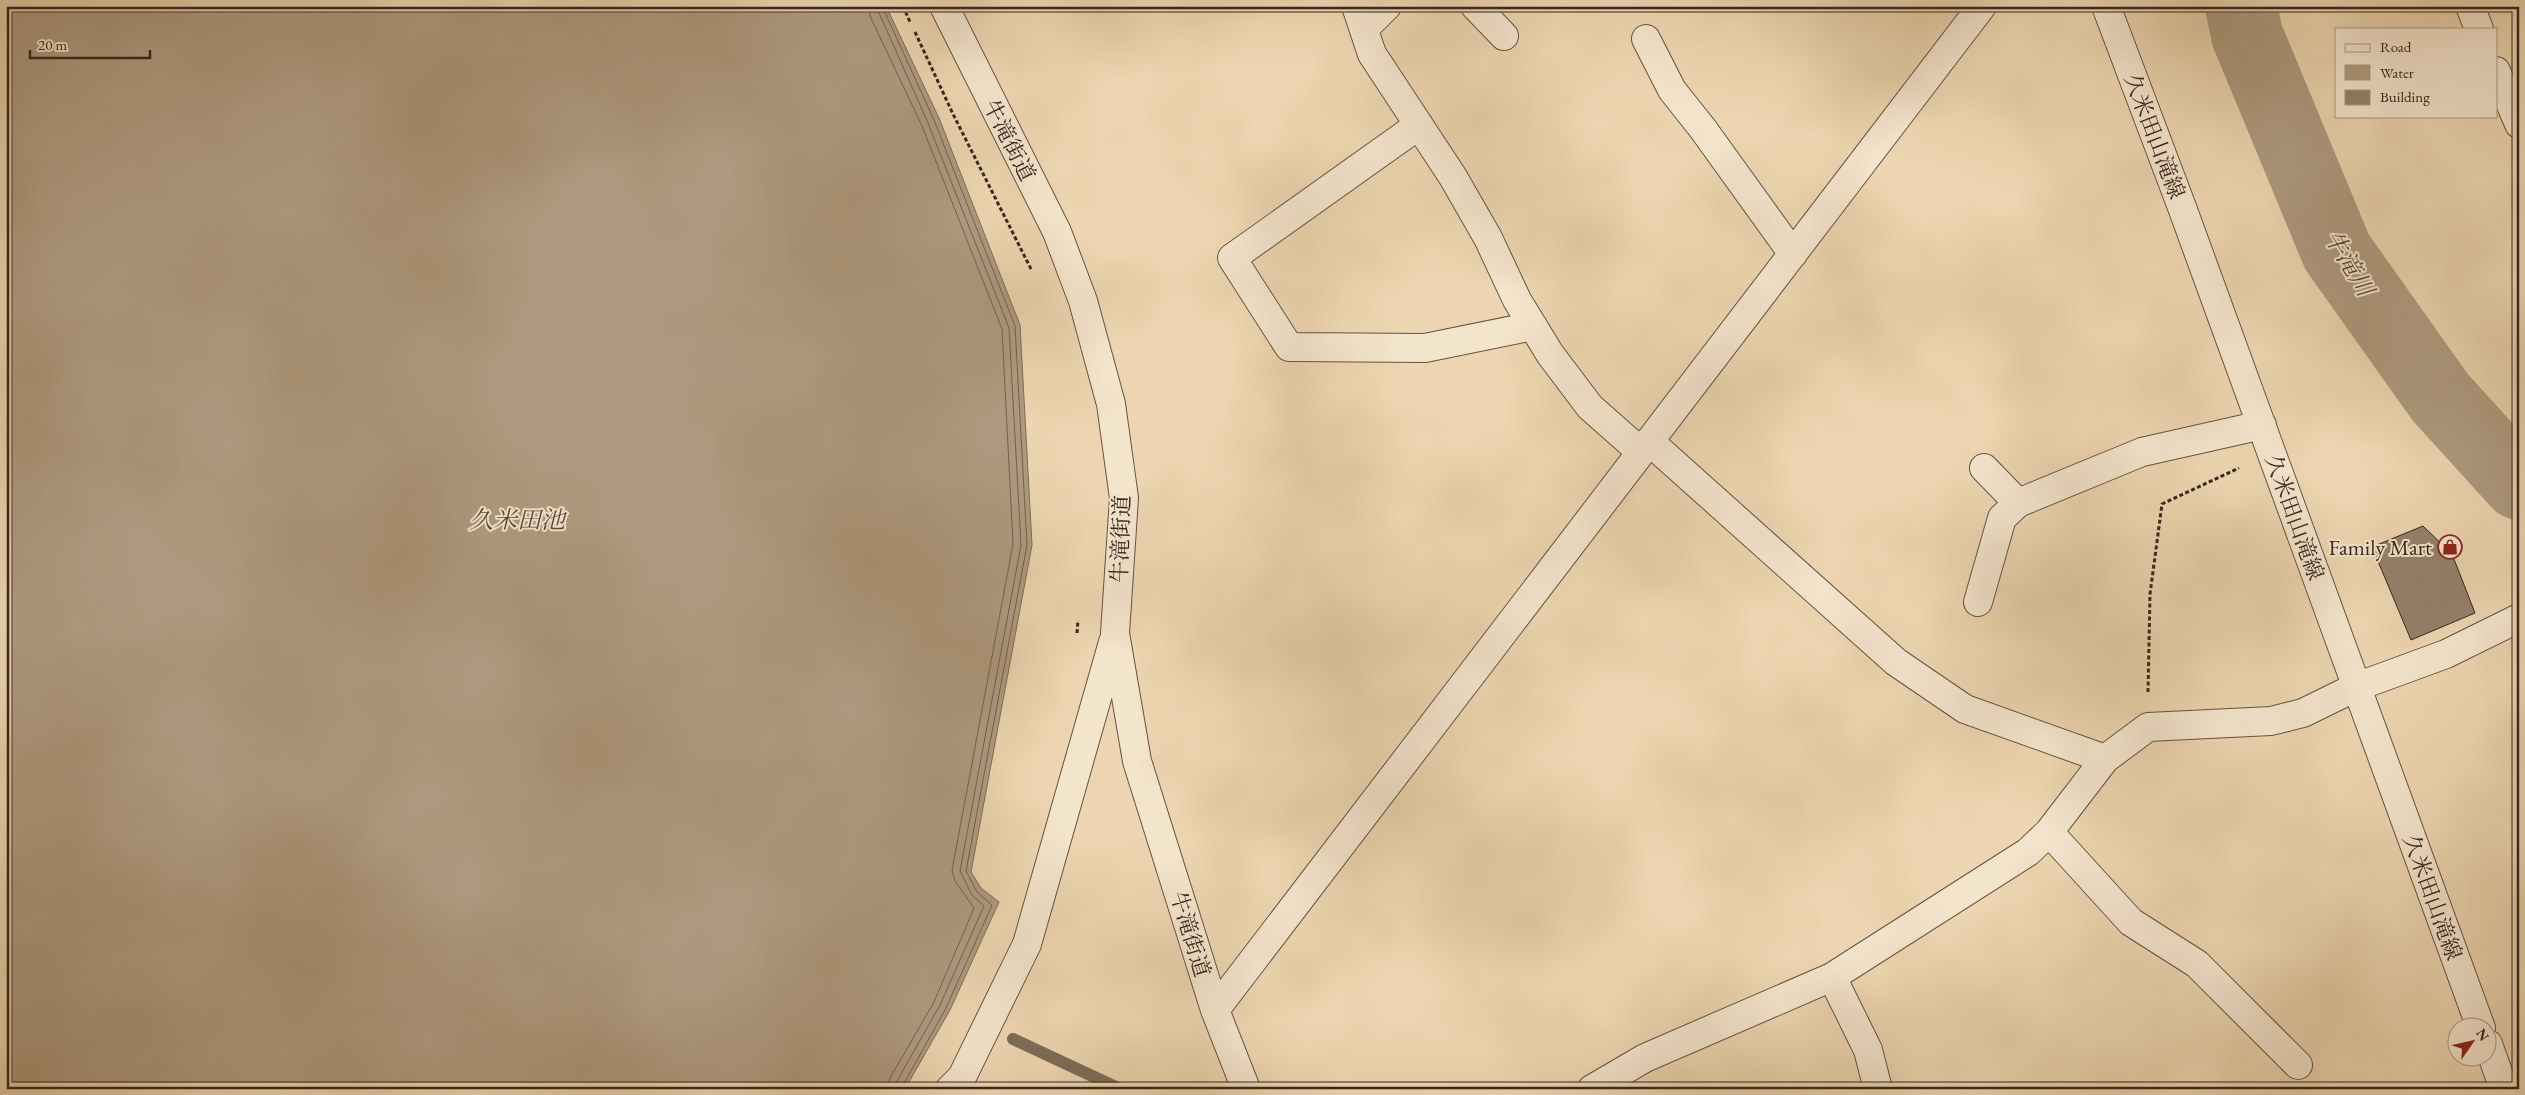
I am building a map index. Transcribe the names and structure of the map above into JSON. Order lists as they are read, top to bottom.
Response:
{
  "streets": {
    "street": ["久米田山滝線", "牛滝街道"]
  },
  "water": ["牛滝川", "久米田池"],
  "places": {
    "shop": ["Family Mart"]
  },
  "legend": ["Road", "Water", "Building"],
  "scale_bar": "20 m",
  "north": "top right"
}
